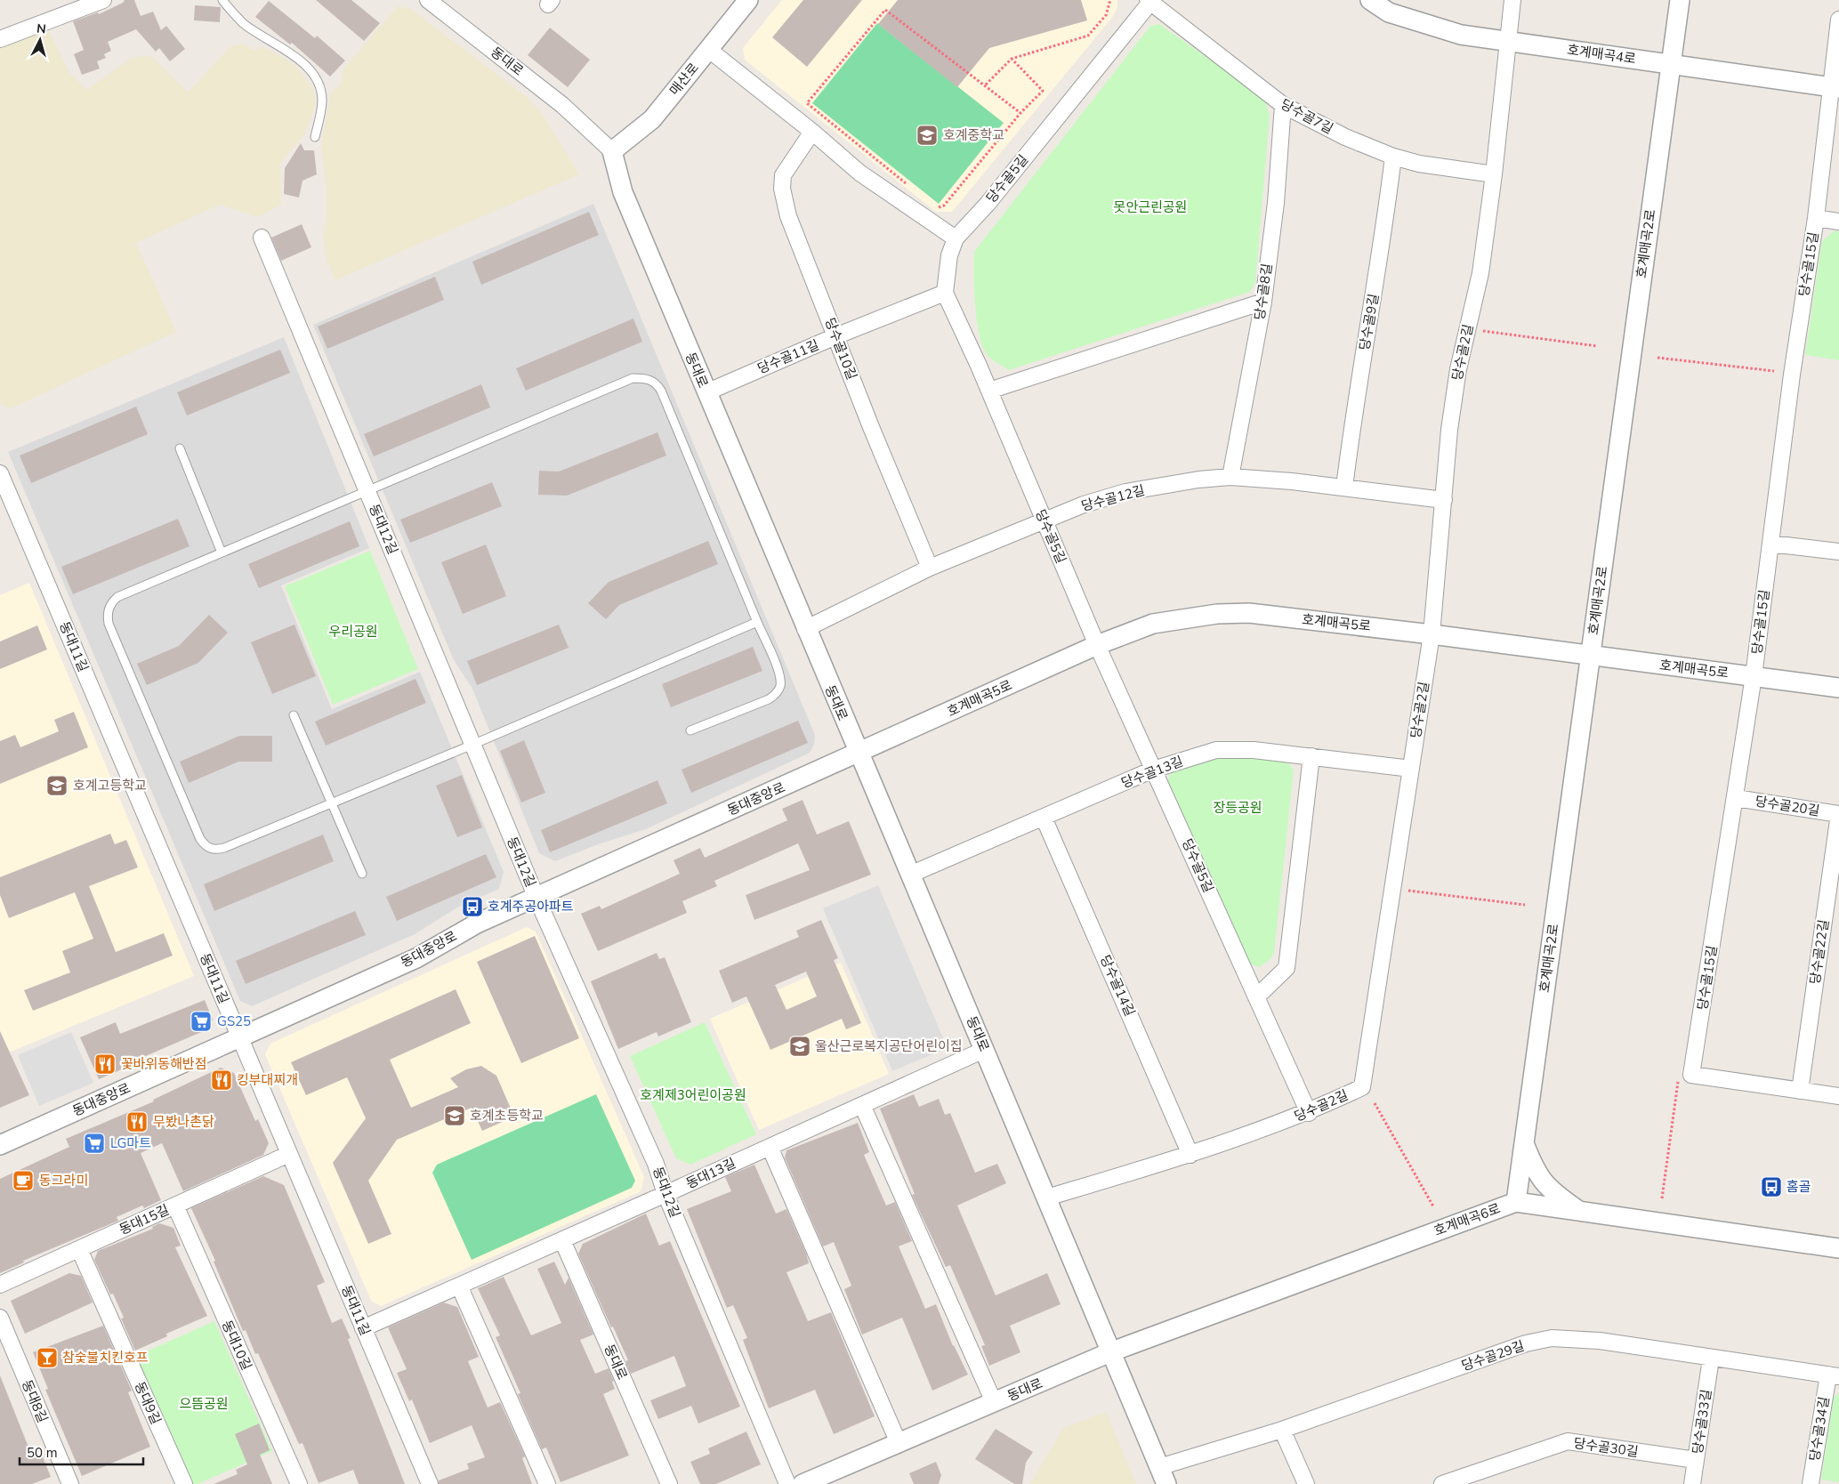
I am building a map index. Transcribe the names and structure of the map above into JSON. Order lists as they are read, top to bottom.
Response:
{
  "streets": {
    "street": [
      "호계매곡4로",
      "동대로",
      "매산로",
      "당수골7길",
      "당수골5길",
      "호계매곡2로",
      "당수골15길",
      "당수골8길",
      "당수골9길",
      "당수골10길",
      "당수골2길",
      "당수골11길",
      "당수골12길",
      "동대12길",
      "호계매곡5로",
      "동대11길",
      "당수골13길",
      "동대중앙로",
      "당수골20길",
      "당수골22길",
      "당수골14길",
      "동대13길",
      "동대15길",
      "호계매곡6로",
      "동대10길",
      "당수골29길",
      "동대8길",
      "동대9길",
      "당수골33길",
      "당수골34길",
      "당수골30길"
    ]
  },
  "crossings": [
    ["호계매곡4로", "호계매곡2로"],
    ["호계매곡4로", "당수골15길"],
    ["호계매곡4로", "당수골2길"],
    ["동대로", "매산로"],
    ["동대로", "당수골2길"],
    ["동대로", "당수골11길"],
    ["동대로", "당수골12길"],
    ["동대로", "호계매곡5로"],
    ["동대로", "당수골13길"],
    ["동대로", "동대중앙로"],
    ["동대로", "동대13길"],
    ["동대로", "호계매곡6로"],
    ["당수골7길", "당수골5길"],
    ["당수골7길", "당수골8길"],
    ["당수골7길", "당수골9길"],
    ["당수골7길", "당수골2길"],
    ["당수골5길", "당수골2길"],
    ["당수골5길", "당수골11길"],
    ["당수골5길", "당수골12길"],
    ["당수골5길", "호계매곡5로"],
    ["당수골5길", "당수골13길"],
    ["호계매곡2로", "호계매곡5로"],
    ["호계매곡2로", "호계매곡6로"],
    ["당수골15길", "호계매곡5로"],
    ["당수골15길", "당수골20길"],
    ["당수골15길", "당수골22길"],
    ["당수골8길", "당수골12길"],
    ["당수골9길", "당수골12길"],
    ["당수골10길", "당수골11길"],
    ["당수골10길", "당수골12길"],
    ["당수골2길", "당수골12길"],
    ["당수골2길", "호계매곡5로"],
    ["당수골2길", "당수골13길"],
    ["당수골2길", "당수골14길"],
    ["동대12길", "동대중앙로"],
    ["동대12길", "동대13길"],
    ["호계매곡5로", "동대중앙로"],
    ["동대11길", "동대중앙로"],
    ["동대11길", "동대13길"],
    ["동대11길", "동대15길"],
    ["당수골13길", "당수골14길"],
    ["당수골20길", "당수골22길"],
    ["동대15길", "동대10길"],
    ["동대15길", "동대9길"],
    ["당수골29길", "당수골33길"],
    ["당수골29길", "당수골34길"],
    ["당수골33길", "당수골30길"]
  ],
  "parks": [
    "못안근린공원",
    "우리공원",
    "장등공원",
    "호계제3어린이공원",
    "으뜸공원"
  ],
  "places": {
    "school or university": [
      "호계중학교",
      "호계고등학교",
      "울산근로복지공단어린이집",
      "호계초등학교"
    ],
    "bus stop": ["호계주공아파트", "홈골"],
    "supermarket": ["GS25", "LG마트"],
    "restaurant": ["꽃바위동해반점", "킹부대찌개", "무봤나촌닭"],
    "cafe": ["동그라미"],
    "bar": ["참숯불치킨호프"]
  },
  "scale_bar": "50 m",
  "north": "top"
}
